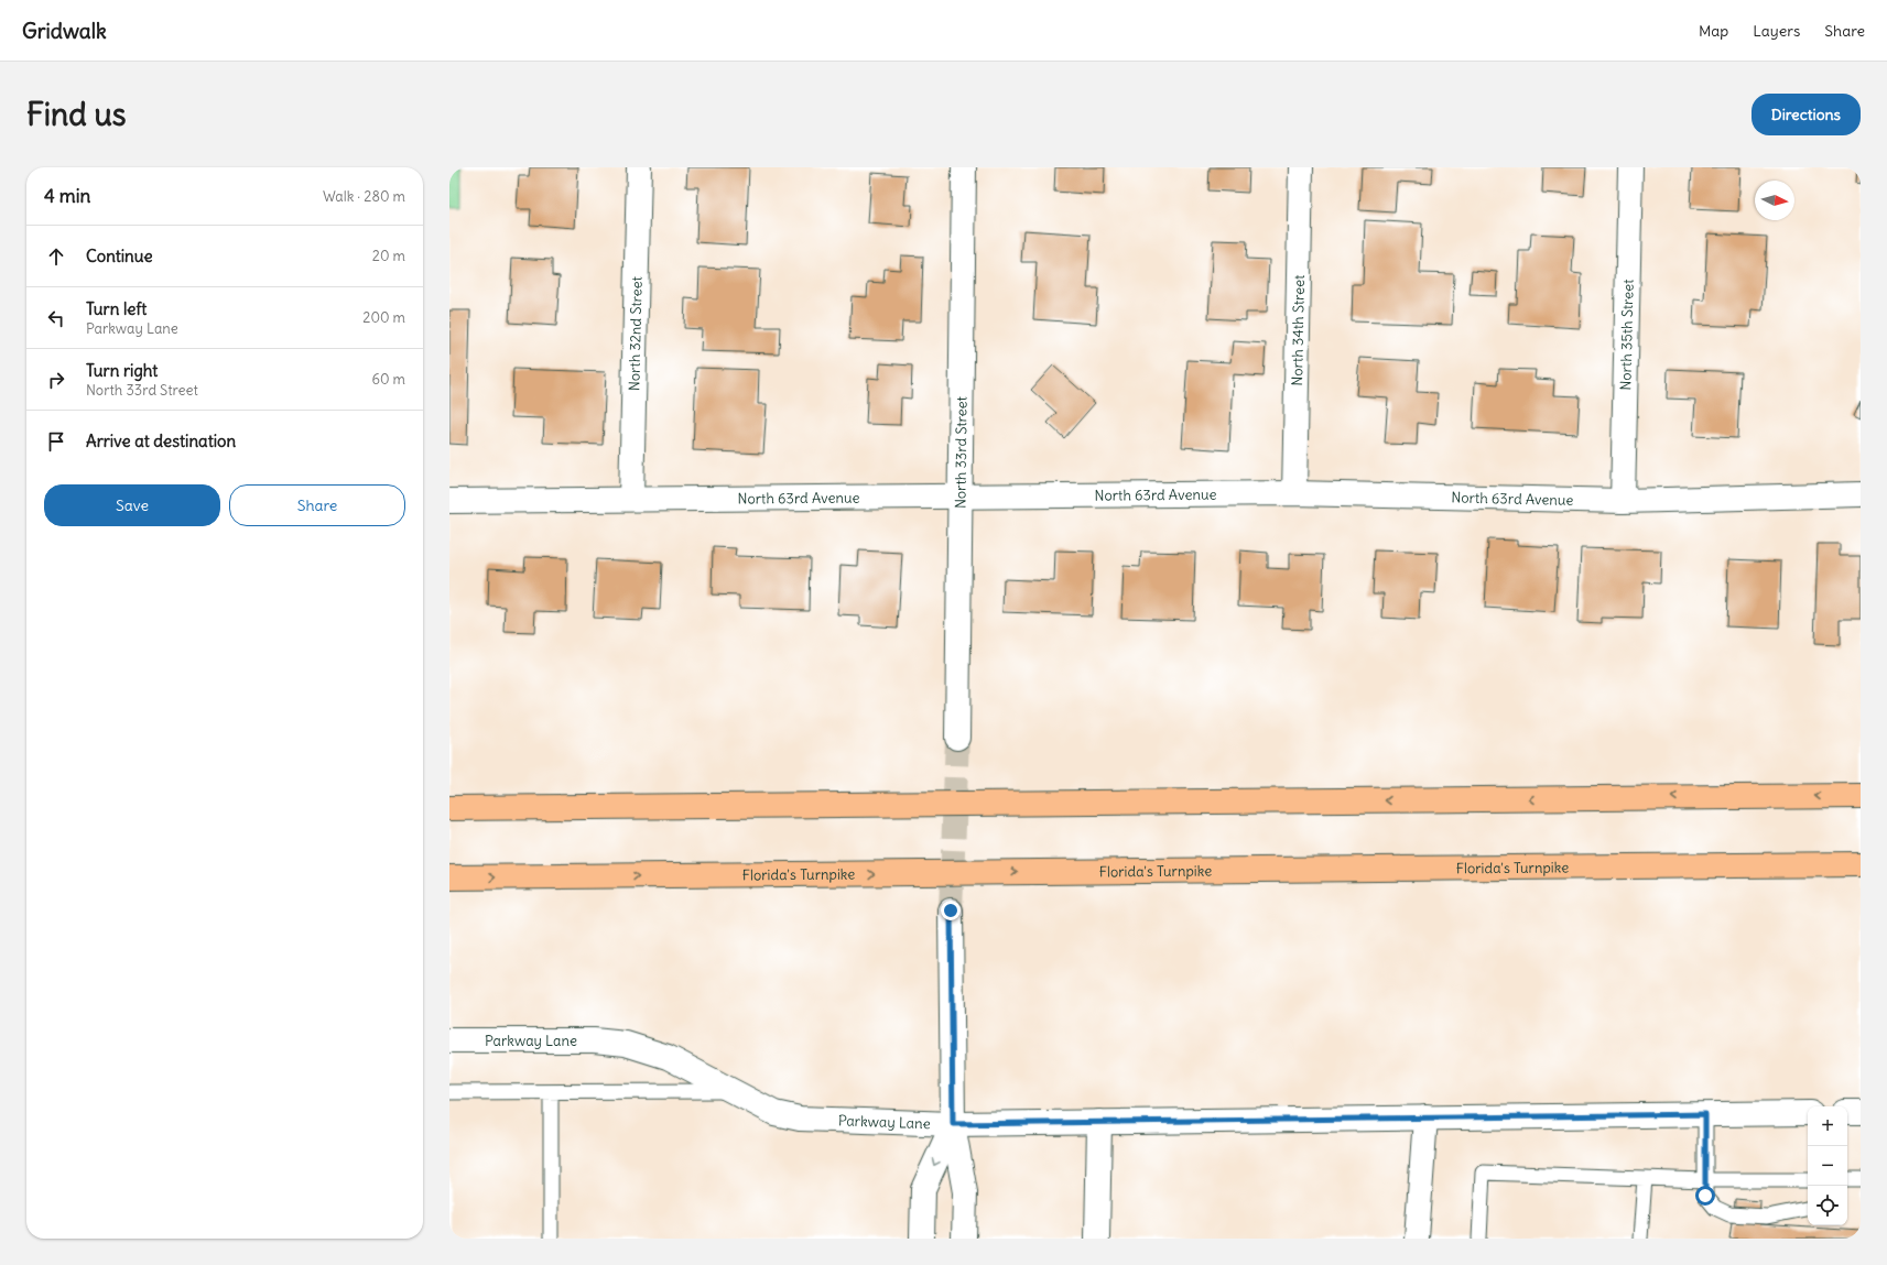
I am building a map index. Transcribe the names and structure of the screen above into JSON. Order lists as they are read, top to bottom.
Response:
{
  "streets": {
    "highway": ["Florida's Turnpike"],
    "street": [
      "North 34th Street",
      "North 32nd Street",
      "North 35th Street",
      "North 33rd Street",
      "North 63rd Avenue",
      "Parkway Lane"
    ]
  },
  "crossings": [
    ["North 34th Street", "North 63rd Avenue"],
    ["North 32nd Street", "North 63rd Avenue"],
    ["North 35th Street", "North 63rd Avenue"],
    ["North 33rd Street", "North 63rd Avenue"]
  ],
  "north": "right",
  "page": {
    "header": "Gridwalk",
    "nav": ["Map", "Layers", "Share"],
    "buttons": [
      "Directions",
      ["Save", "Share"]
    ],
    "title": "Find us",
    "heading": ["4 min", "Walk · 280 m"],
    "list": [
      ["Continue", "20 m"],
      ["Turn left", "Parkway Lane", "200 m"],
      ["Turn right", "North 33rd Street", "60 m"],
      "Arrive at destination"
    ],
    "map_buttons": ["+", "−"]
  }
}
